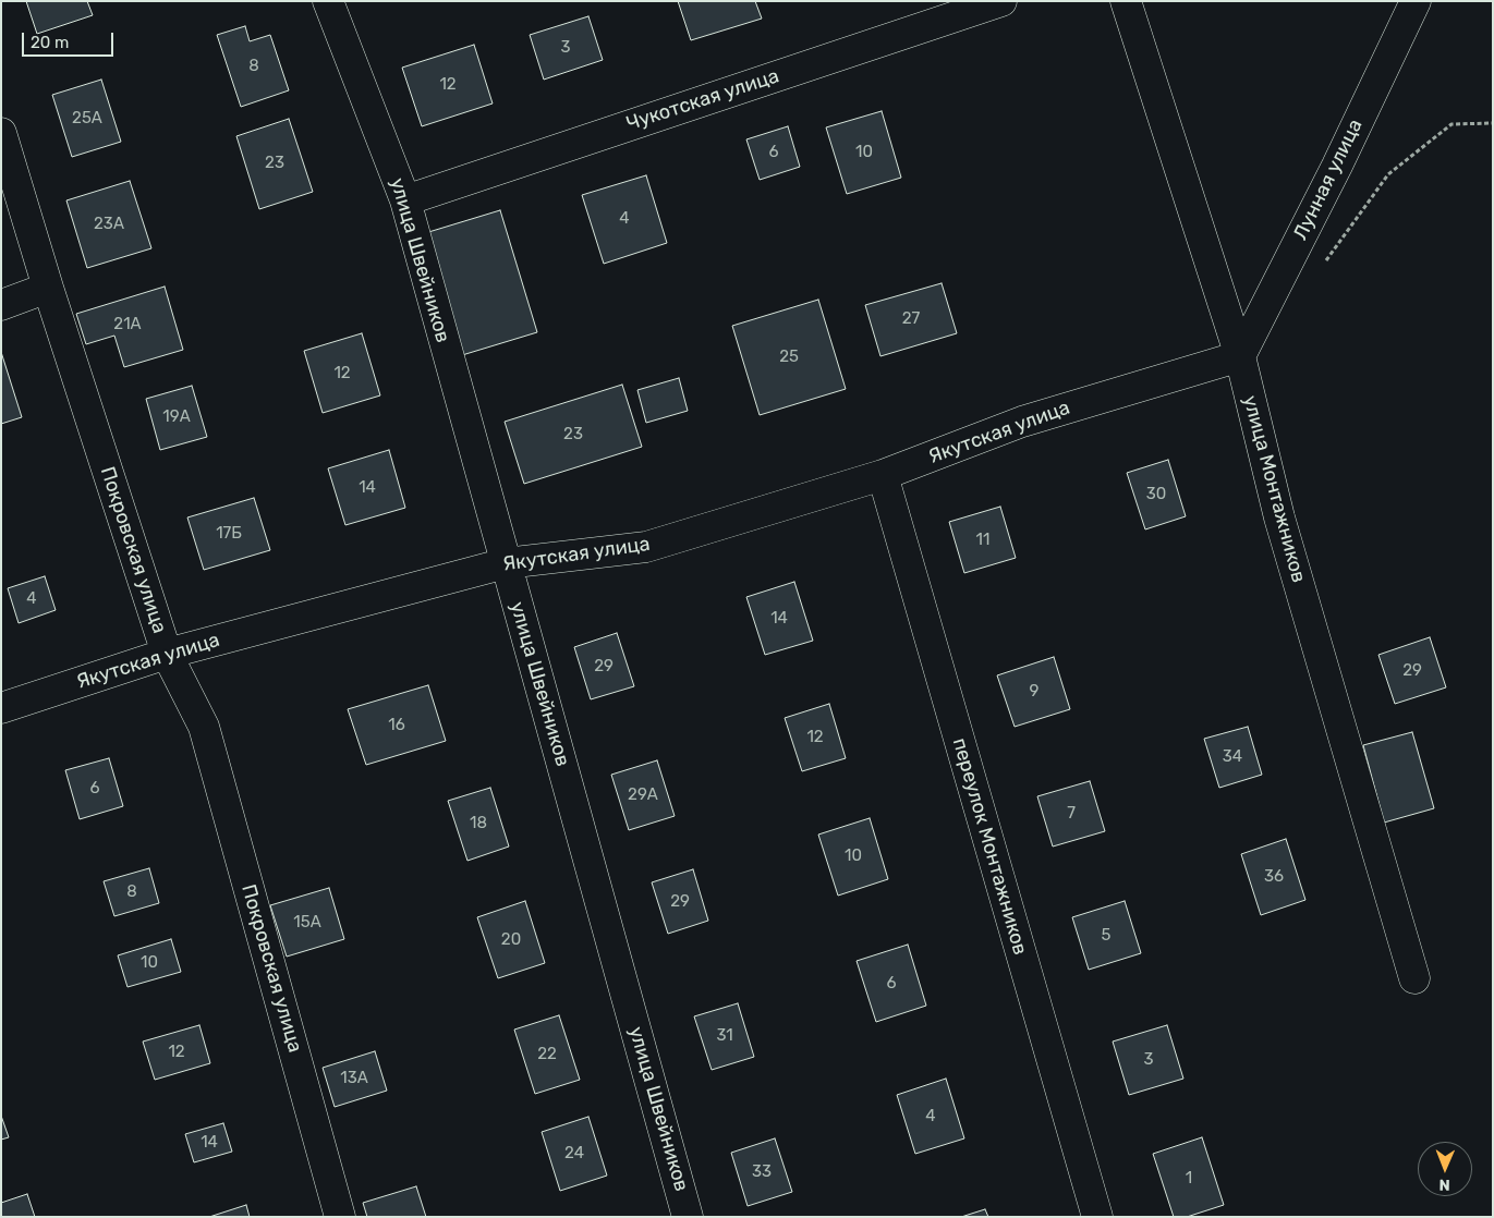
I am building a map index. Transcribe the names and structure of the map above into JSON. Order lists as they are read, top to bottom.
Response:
{
  "streets": {
    "street": [
      "Чукотская улица",
      "Лунная улица",
      "улица Швейников",
      "Якутская улица",
      "улица Монтажников",
      "Покровская улица",
      "переулок Монтажников"
    ]
  },
  "crossings": [
    ["Чукотская улица", "улица Швейников"],
    ["Лунная улица", "Якутская улица"],
    ["Лунная улица", "улица Монтажников"],
    ["улица Швейников", "Якутская улица"],
    ["Якутская улица", "улица Монтажников"],
    ["Якутская улица", "Покровская улица"],
    ["Якутская улица", "переулок Монтажников"]
  ],
  "house_numbers": [
    "3",
    "8",
    "12",
    "25А",
    "6",
    "10",
    "23",
    "4",
    "23А",
    "27",
    "21А",
    "25",
    "12",
    "19А",
    "23",
    "14",
    "30",
    "17Б",
    "11",
    "4",
    "14",
    "29",
    "29",
    "9",
    "16",
    "12",
    "34",
    "6",
    "29А",
    "7",
    "18",
    "10",
    "36",
    "8",
    "29",
    "15А",
    "5",
    "20",
    "10",
    "6",
    "31",
    "12",
    "22",
    "3",
    "13А",
    "4",
    "14",
    "24",
    "33",
    "1"
  ],
  "scale_bar": "20 m",
  "north": "bottom"
}
